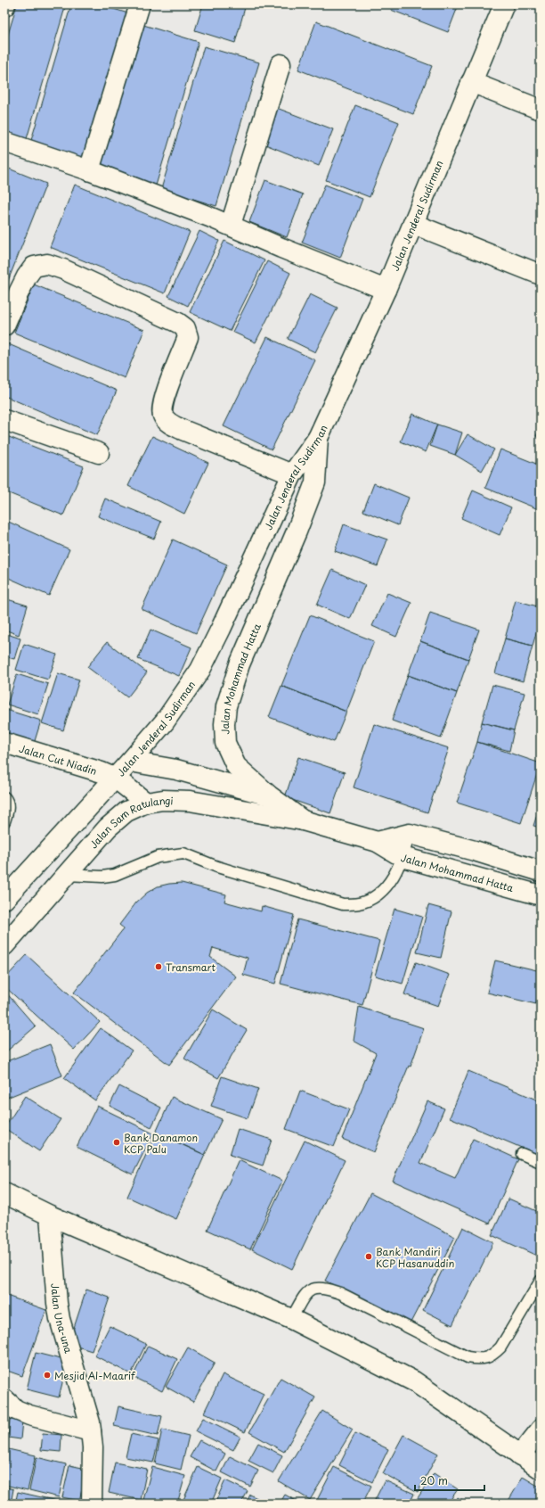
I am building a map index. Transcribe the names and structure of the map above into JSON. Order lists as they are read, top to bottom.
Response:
{
  "streets": {
    "main road": [
      "Jalan Jenderal Sudirman",
      "Jalan Mohammad Hatta",
      "Jalan Cut Niadin",
      "Jalan Sam Ratulangi",
      "Jalan Una-una"
    ]
  },
  "crossings": [
    ["Jalan Jenderal Sudirman", "Jalan Mohammad Hatta"],
    ["Jalan Jenderal Sudirman", "Jalan Cut Niadin"],
    ["Jalan Mohammad Hatta", "Jalan Sam Ratulangi"],
    ["Jalan Cut Niadin", "Jalan Sam Ratulangi"]
  ],
  "places": [
    "Transmart",
    "Bank Danamon KCP Palu",
    "Bank Mandiri KCP Hasanuddin",
    "Mesjid Al-Maarif"
  ],
  "scale_bar": "20 m"
}
